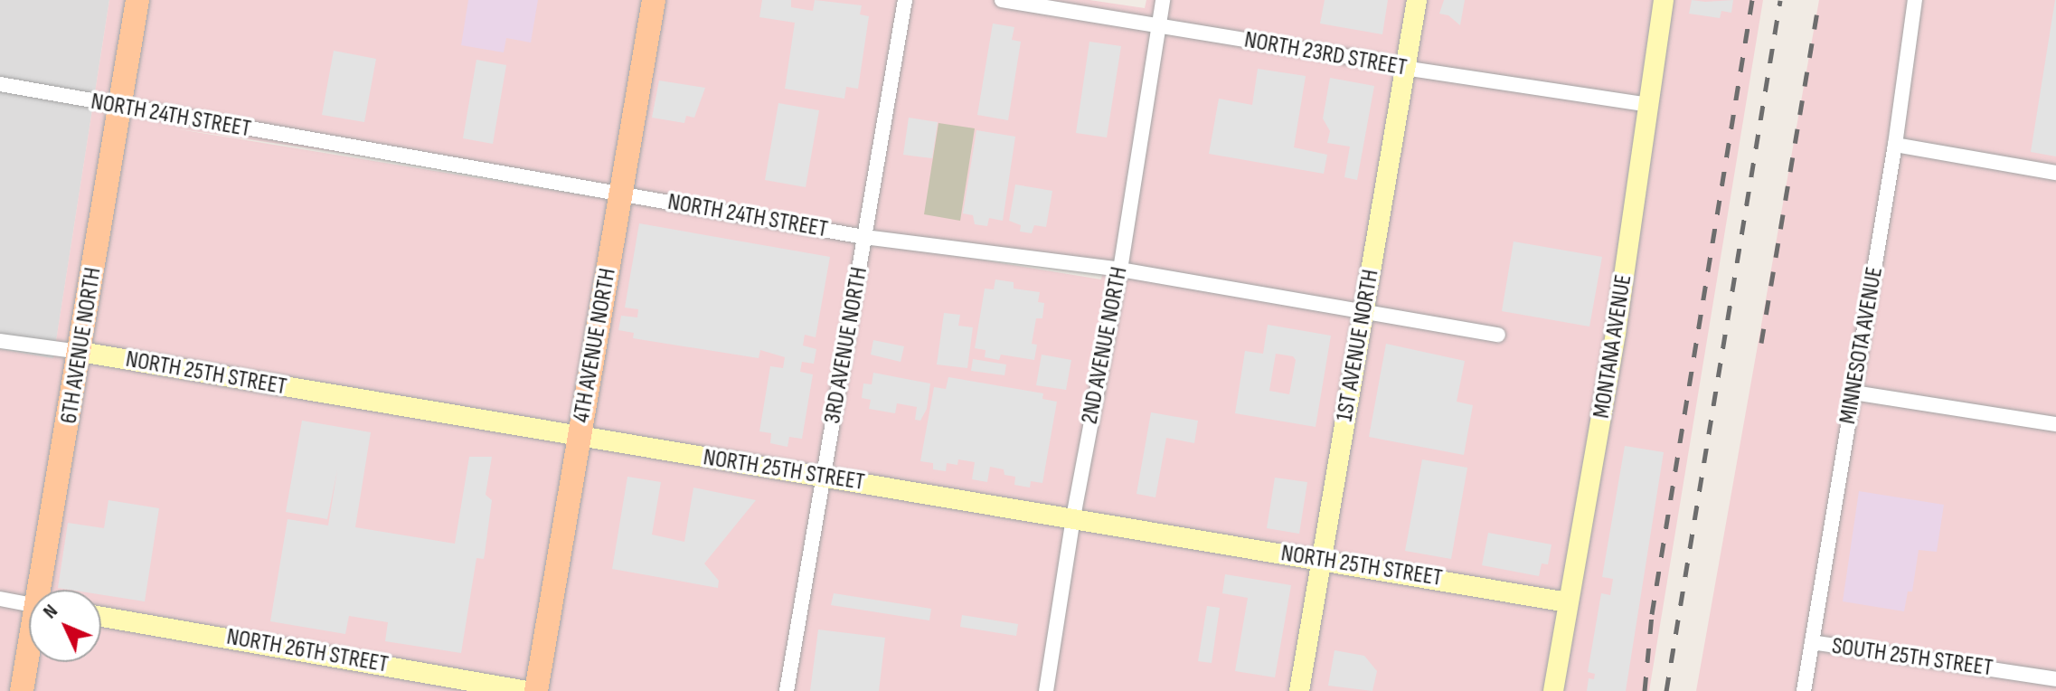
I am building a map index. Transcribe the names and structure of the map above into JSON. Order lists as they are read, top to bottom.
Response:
{
  "streets": {
    "main road": ["6TH AVENUE NORTH", "4TH AVENUE NORTH"],
    "street": [
      "NORTH 23RD STREET",
      "NORTH 24TH STREET",
      "3RD AVENUE NORTH",
      "2ND AVENUE NORTH",
      "1ST AVENUE NORTH",
      "MINNESOTA AVENUE",
      "MONTANA AVENUE",
      "NORTH 25TH STREET",
      "NORTH 26TH STREET",
      "SOUTH 25TH STREET"
    ]
  },
  "crossings": [
    ["NORTH 23RD STREET", "2ND AVENUE NORTH"],
    ["NORTH 23RD STREET", "1ST AVENUE NORTH"],
    ["NORTH 23RD STREET", "MONTANA AVENUE"],
    ["NORTH 24TH STREET", "6TH AVENUE NORTH"],
    ["NORTH 24TH STREET", "4TH AVENUE NORTH"],
    ["NORTH 24TH STREET", "3RD AVENUE NORTH"],
    ["NORTH 24TH STREET", "2ND AVENUE NORTH"],
    ["NORTH 24TH STREET", "1ST AVENUE NORTH"],
    ["6TH AVENUE NORTH", "NORTH 25TH STREET"],
    ["4TH AVENUE NORTH", "NORTH 25TH STREET"],
    ["3RD AVENUE NORTH", "NORTH 25TH STREET"],
    ["2ND AVENUE NORTH", "NORTH 25TH STREET"],
    ["1ST AVENUE NORTH", "NORTH 25TH STREET"],
    ["MINNESOTA AVENUE", "SOUTH 25TH STREET"],
    ["MONTANA AVENUE", "NORTH 25TH STREET"]
  ],
  "north": "top left"
}
